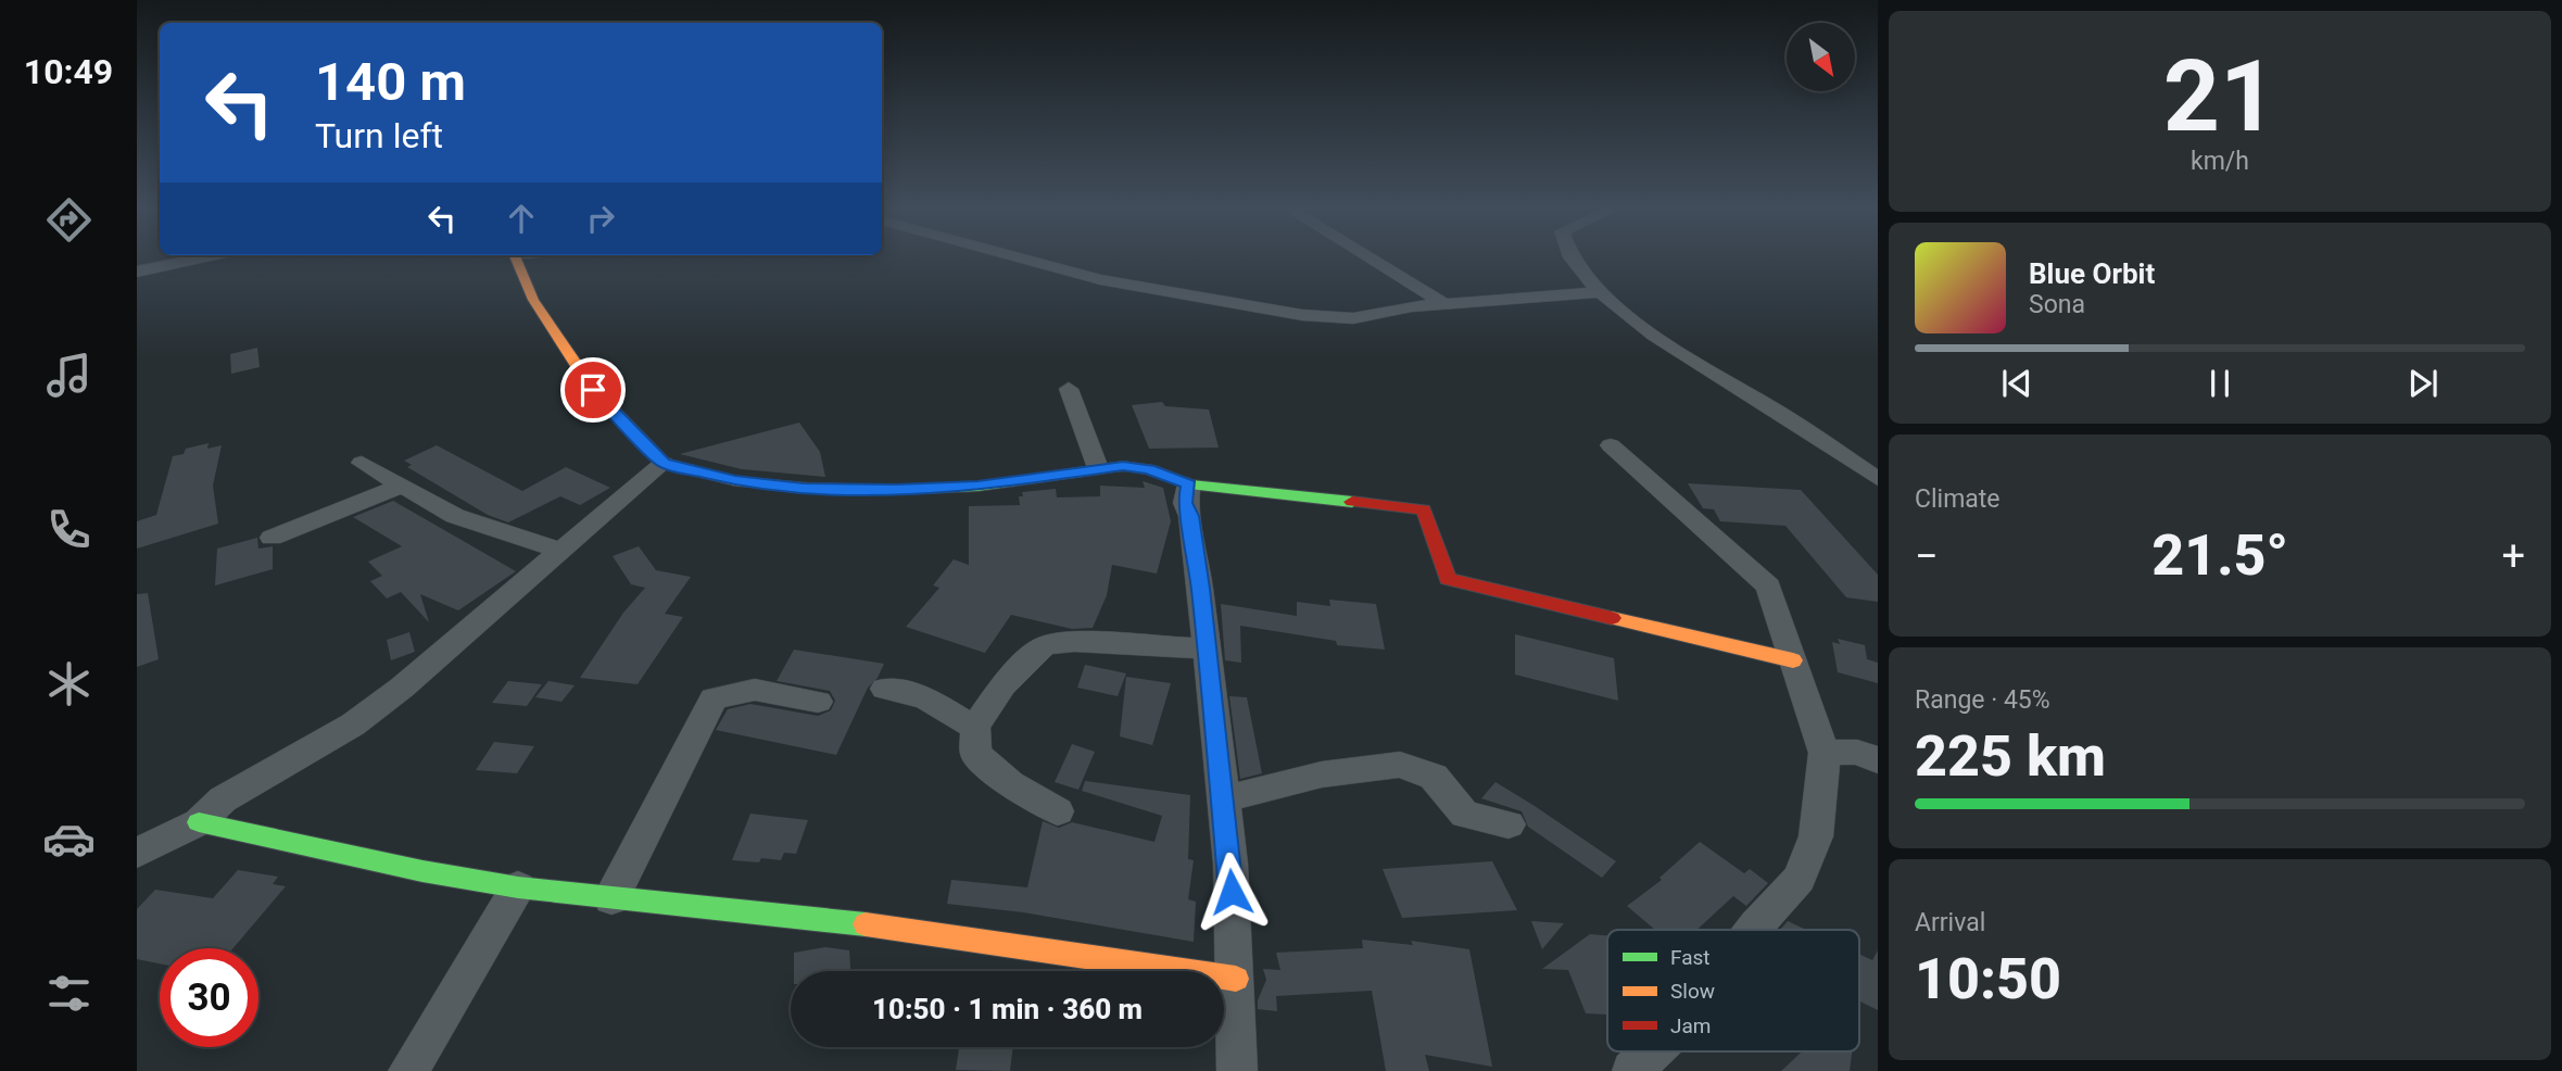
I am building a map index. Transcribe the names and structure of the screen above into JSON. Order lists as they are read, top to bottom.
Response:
{
  "legend": ["Fast", "Slow", "Jam"],
  "north": "bottom right",
  "page": {
    "tabs": "10:49",
    "tile": [
      ["21", "km/h"],
      "Climate",
      ["Range · 45%", "225 km"],
      ["Arrival", "10:50"]
    ],
    "turn": ["140 m", "Turn left"],
    "song": ["Blue Orbit", "Sona"],
    "heat": ["−", "21.5°", "+"],
    "limit": "30",
    "trip": "10:50 · 1 min · 360 m"
  }
}
